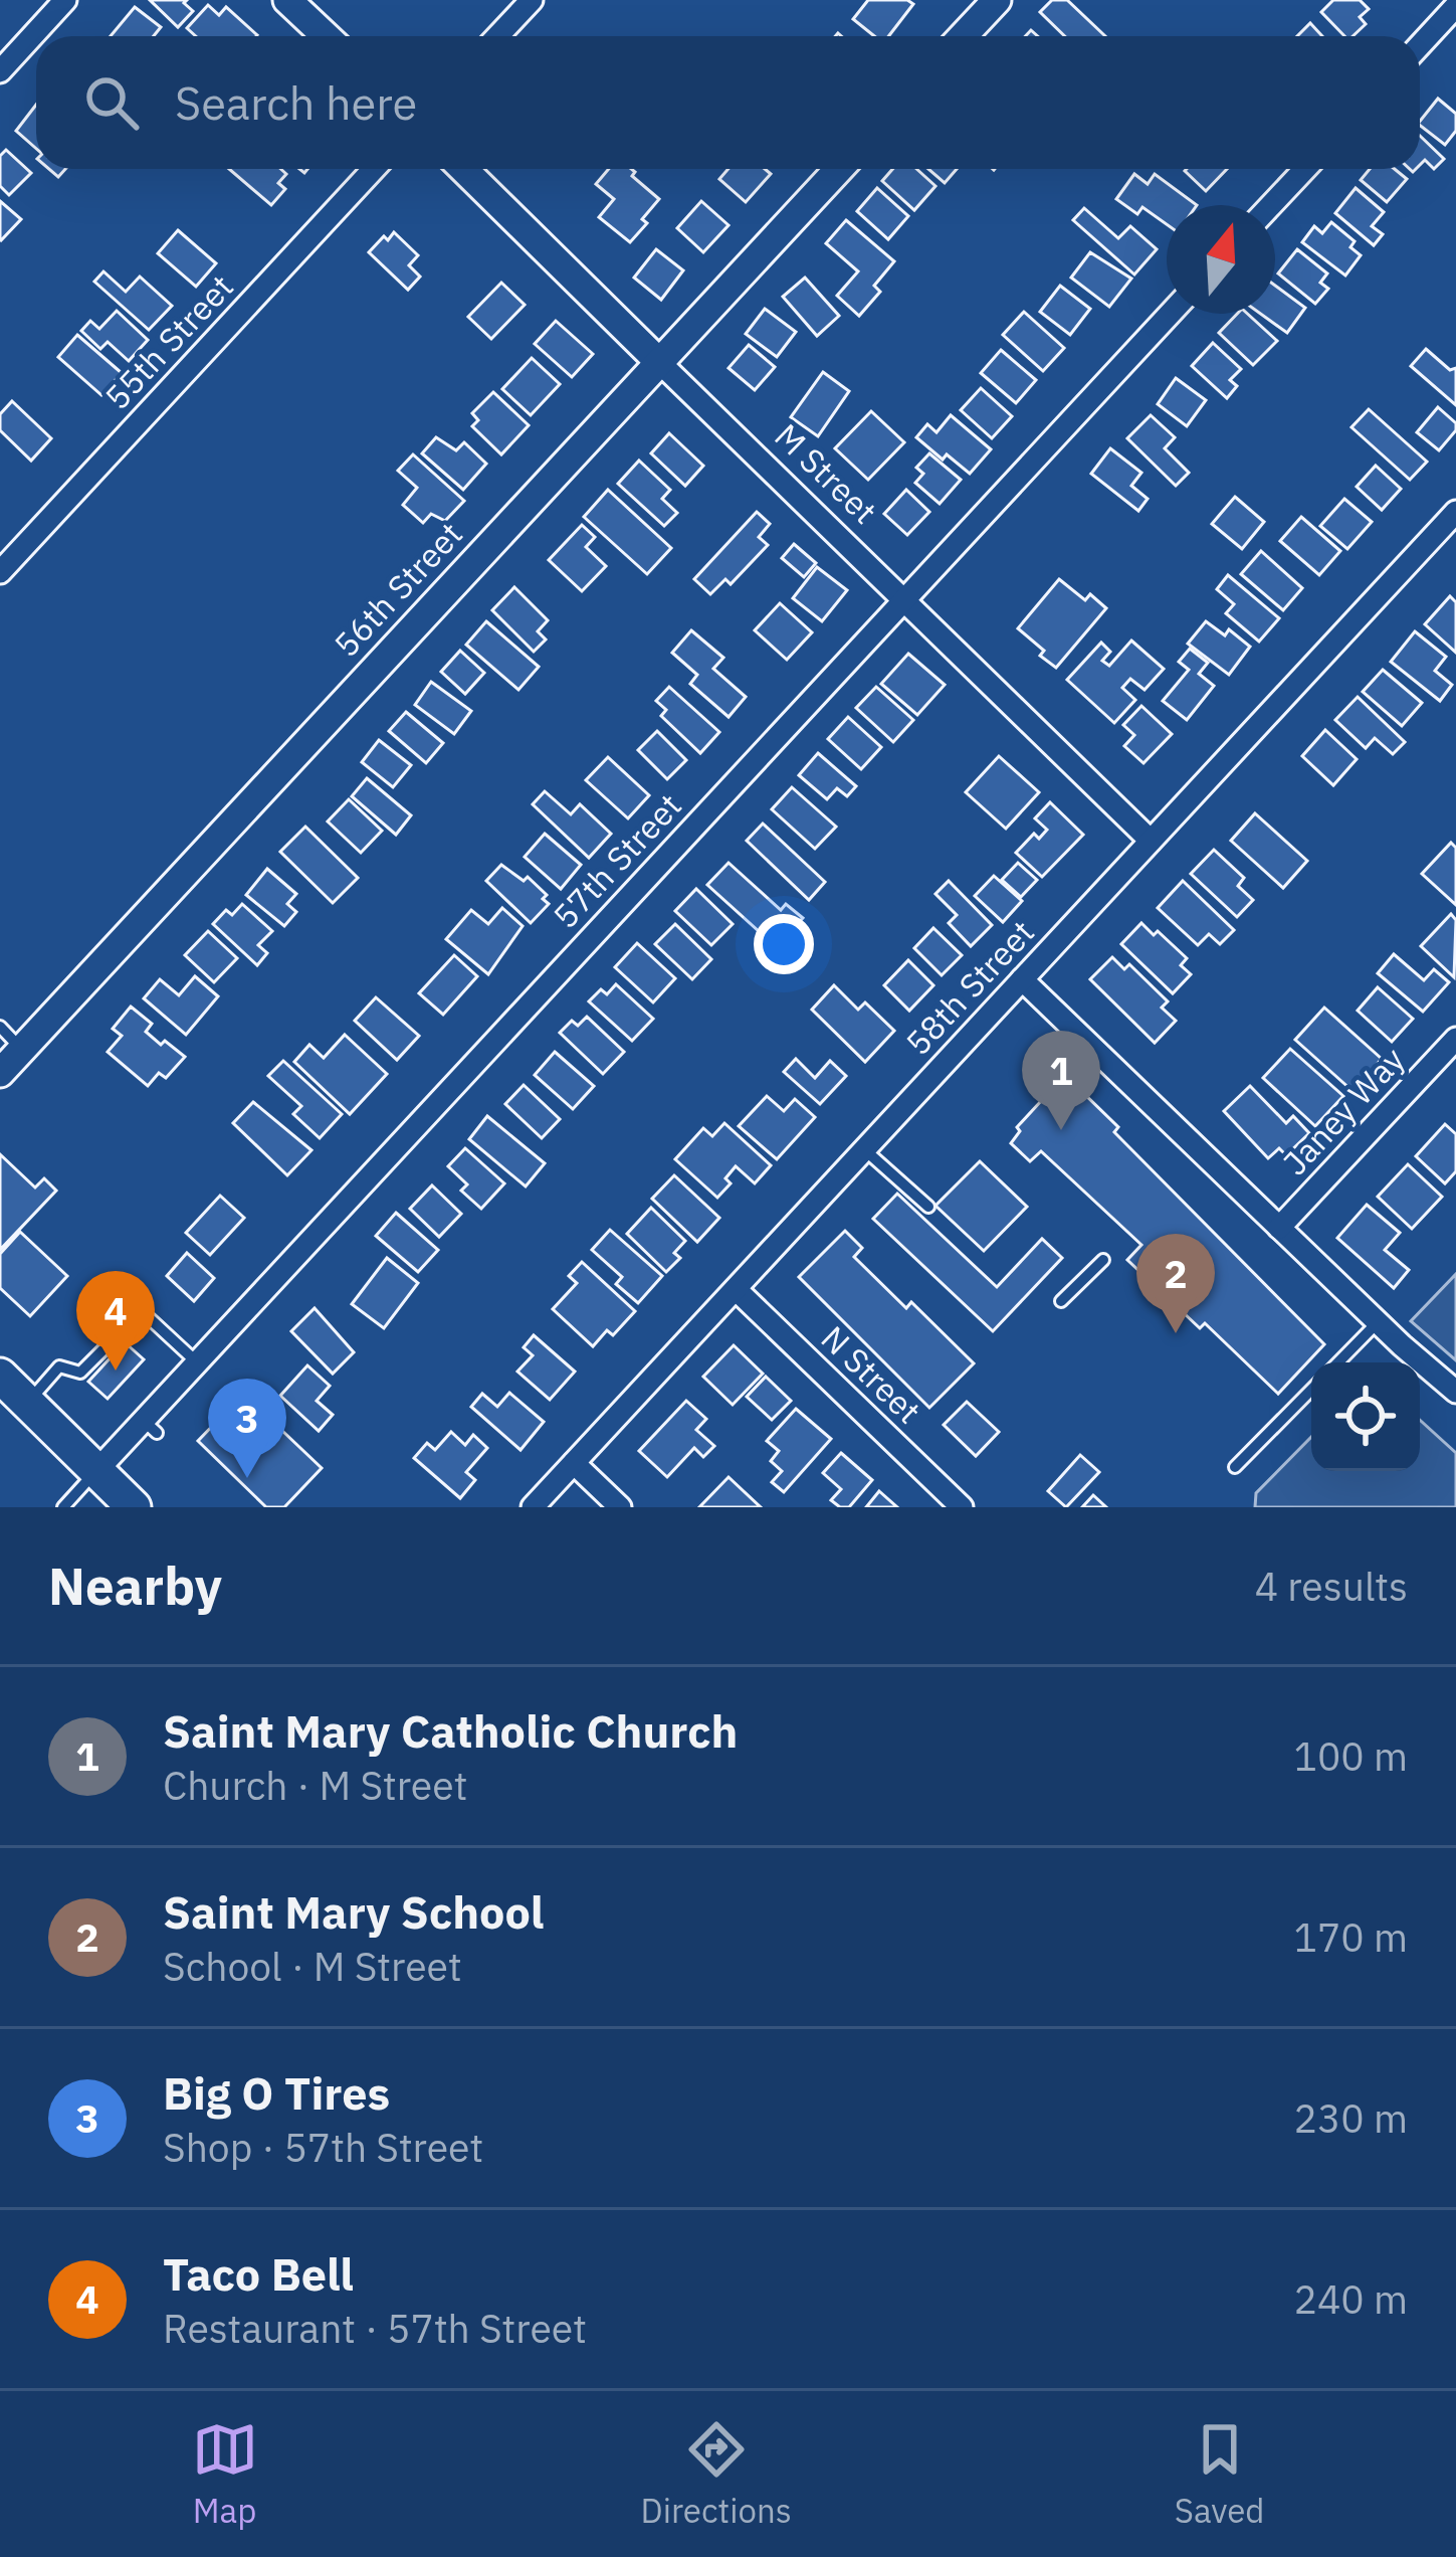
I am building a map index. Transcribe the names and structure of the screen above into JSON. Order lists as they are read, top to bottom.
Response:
{
  "streets": {
    "street": [
      "55th Street",
      "M Street",
      "56th Street",
      "57th Street",
      "58th Street",
      "Janey Way",
      "N Street"
    ]
  },
  "crossings": [
    ["M Street", "56th Street"],
    ["M Street", "57th Street"],
    ["M Street", "58th Street"],
    ["58th Street", "N Street"]
  ],
  "north": "top",
  "page": {
    "search": "Search here",
    "pins": [
      "1",
      "2",
      "4",
      "3"
    ],
    "heading": ["Nearby", "4 results"],
    "list": [
      {
        "mark": "1",
        "name": "Saint Mary Catholic Church",
        "note": "Church · M Street",
        "value": "100 m"
      },
      {
        "mark": "2",
        "name": "Saint Mary School",
        "note": "School · M Street",
        "value": "170 m"
      },
      {
        "mark": "3",
        "name": "Big O Tires",
        "note": "Shop · 57th Street",
        "value": "230 m"
      },
      {
        "mark": "4",
        "name": "Taco Bell",
        "note": "Restaurant · 57th Street",
        "value": "240 m"
      }
    ],
    "nav": ["Map", "Directions", "Saved"]
  }
}
